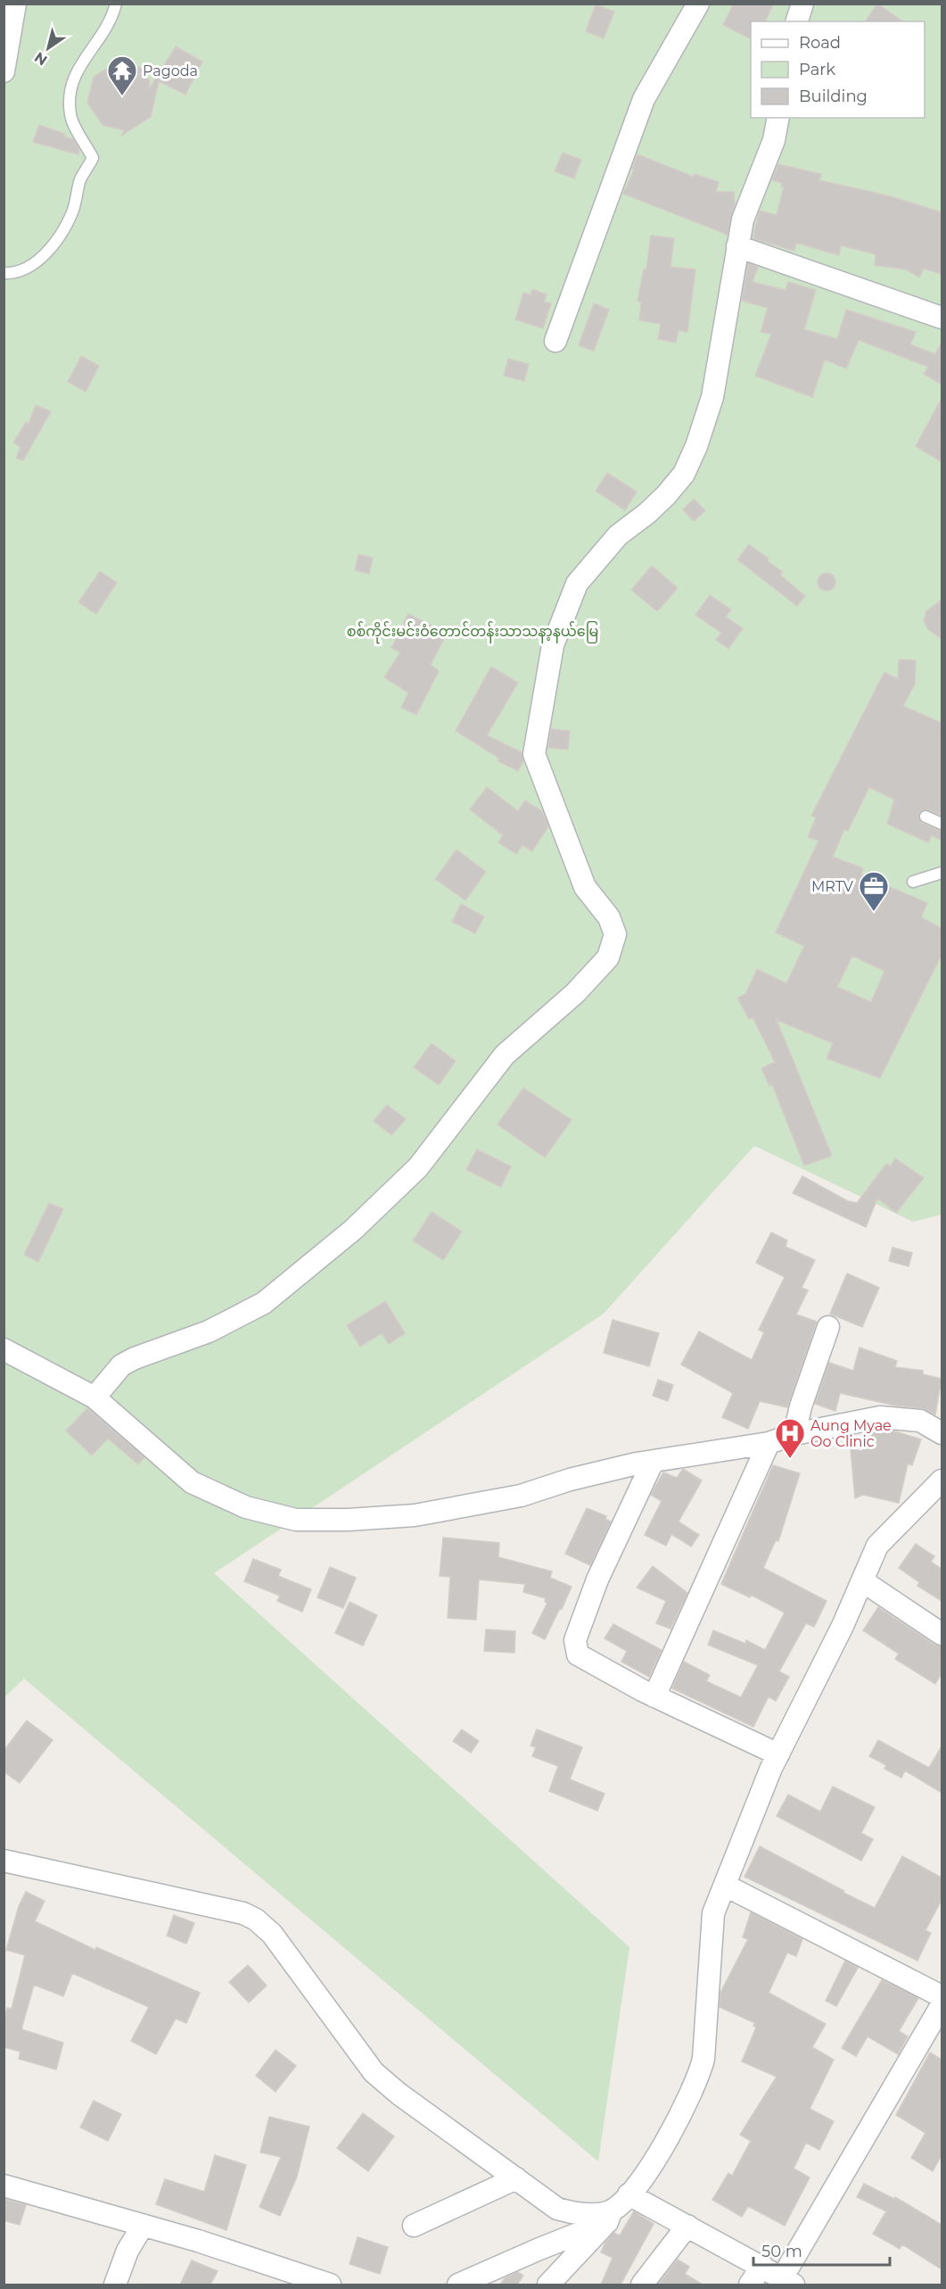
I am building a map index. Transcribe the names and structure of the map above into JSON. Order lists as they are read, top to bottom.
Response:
{
  "parks": ["စစ်ကိုင်းမင်းဝံတောင်တန်းသာသနာ့နယ်မြေ"],
  "places": {
    "temple": ["Pagoda"],
    "office": ["MRTV"],
    "hospital": ["Aung Myae Oo Clinic"]
  },
  "legend": ["Road", "Park", "Building"],
  "scale_bar": "50 m",
  "north": "bottom left"
}
